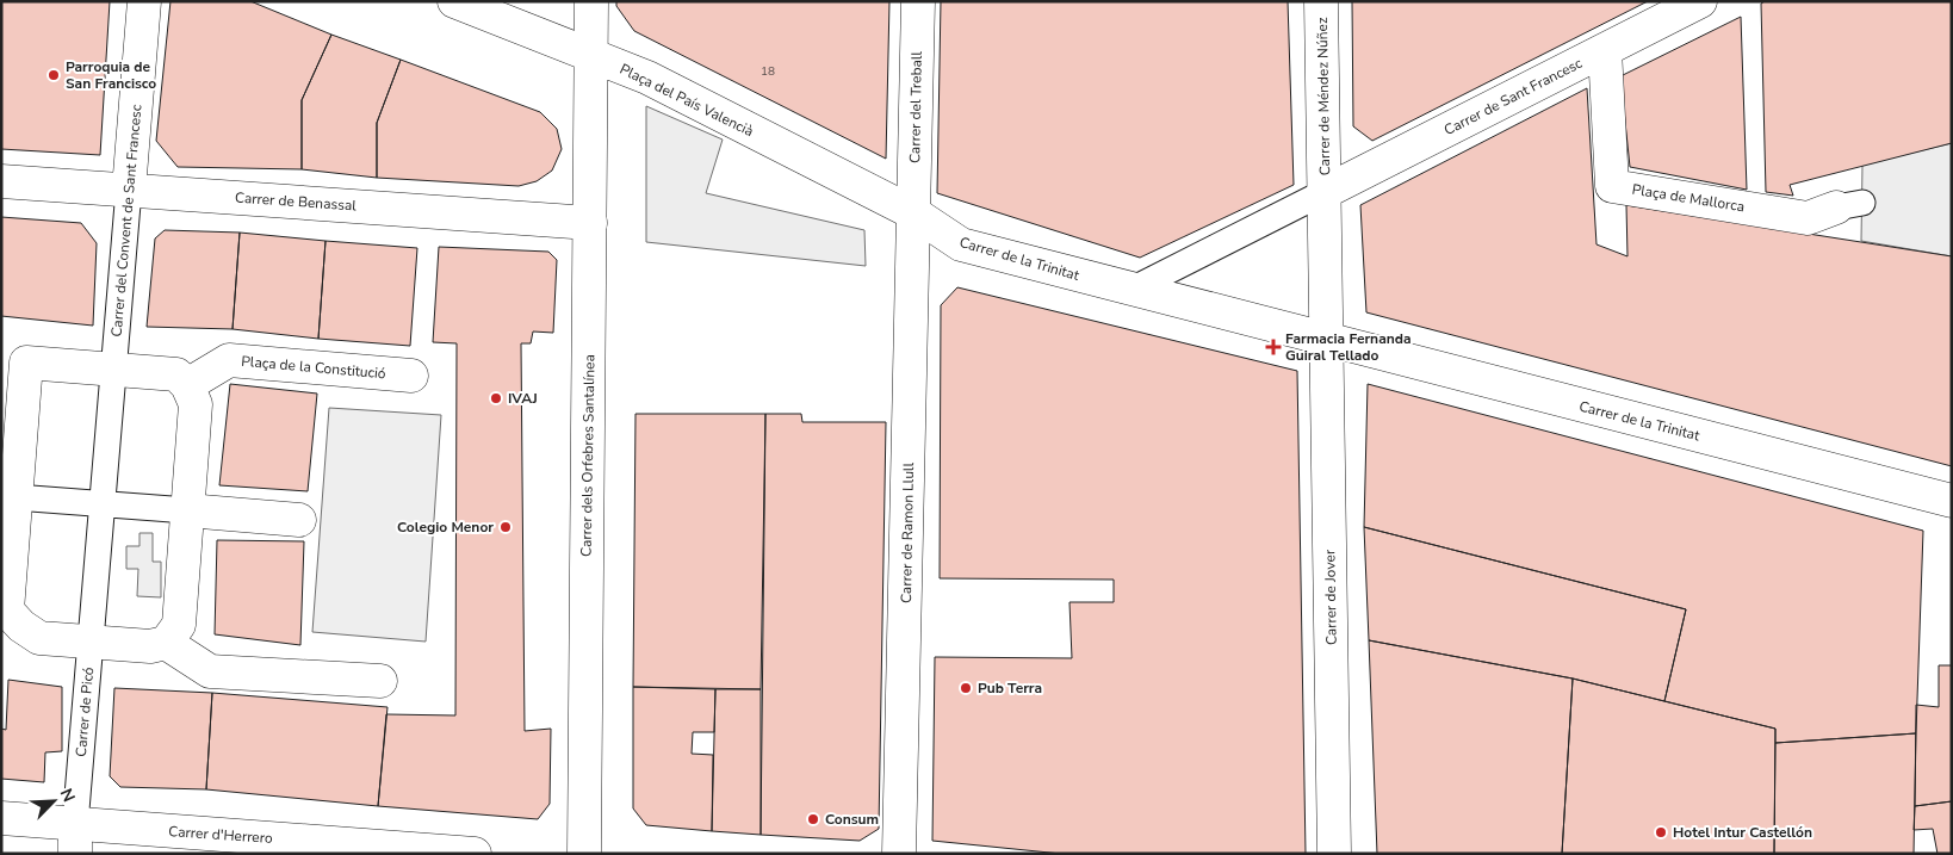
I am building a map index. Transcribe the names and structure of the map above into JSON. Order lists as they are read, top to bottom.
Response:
{
  "streets": {
    "street": [
      "Carrer de Méndez Núñez",
      "Carrer de Sant Francesc",
      "Plaça del País Valencià",
      "Carrer del Treball",
      "Plaça de Mallorca",
      "Carrer de Benassal",
      "Carrer del Convent de Sant Francesc",
      "Carrer de la Trinitat",
      "Plaça de la Constitució",
      "Carrer dels Orfebres Santalínea",
      "Carrer de Ramon Llull",
      "Carrer de Jover",
      "Carrer de Picó",
      "Carrer d'Herrero"
    ]
  },
  "crossings": [
    ["Carrer de Méndez Núñez", "Carrer de Sant Francesc"],
    ["Carrer de Sant Francesc", "Plaça de Mallorca"],
    ["Plaça del País Valencià", "Carrer del Treball"],
    ["Plaça del País Valencià", "Carrer de la Trinitat"],
    ["Plaça del País Valencià", "Carrer dels Orfebres Santalínea"],
    ["Plaça del País Valencià", "Carrer de Ramon Llull"],
    ["Carrer del Treball", "Carrer de la Trinitat"],
    ["Carrer del Treball", "Carrer de Ramon Llull"],
    ["Carrer de Benassal", "Carrer del Convent de Sant Francesc"],
    ["Carrer de Benassal", "Carrer dels Orfebres Santalínea"],
    ["Carrer de la Trinitat", "Carrer de Ramon Llull"],
    ["Carrer de la Trinitat", "Carrer de Jover"],
    ["Carrer de Picó", "Carrer d'Herrero"]
  ],
  "places": {
    "other": [
      "Parroquia de San Francisco",
      "IVAJ",
      "Colegio Menor",
      "Pub Terra",
      "Consum",
      "Hotel Intur Castellón"
    ],
    "health": ["Farmacia Fernanda Guiral Tellado"]
  },
  "house_numbers": ["18"],
  "north": "top right"
}
